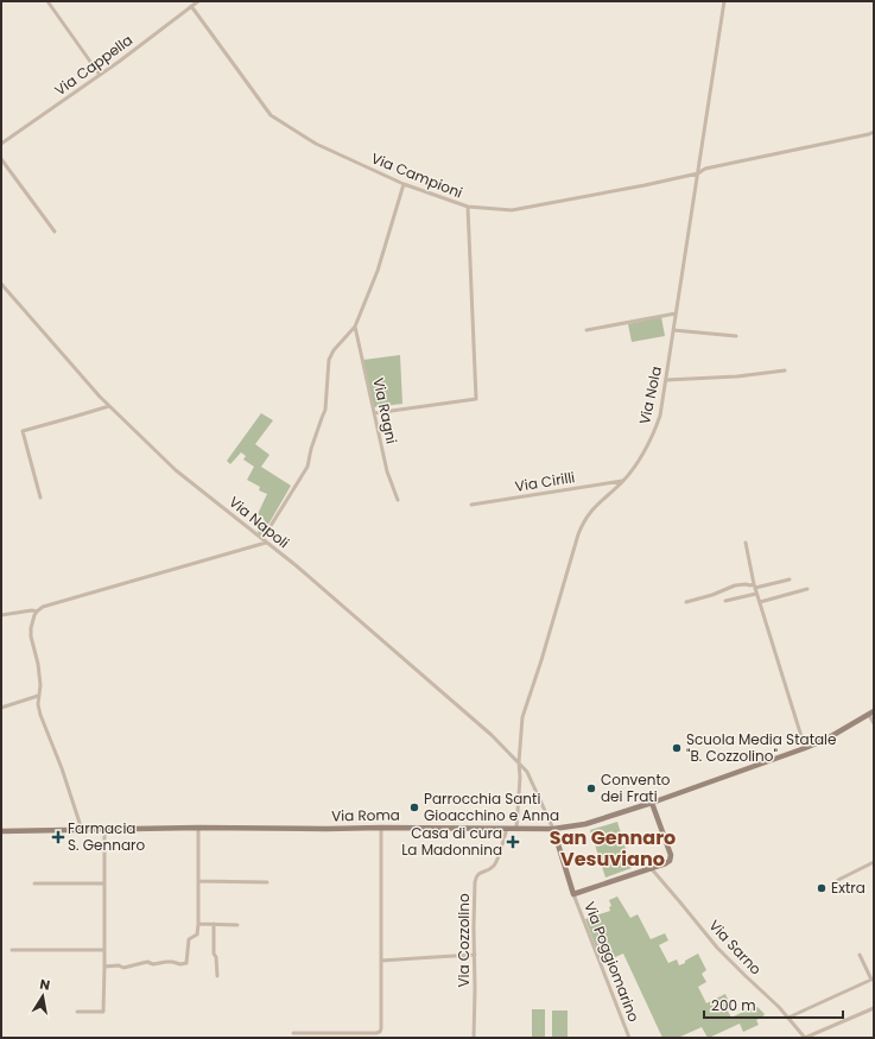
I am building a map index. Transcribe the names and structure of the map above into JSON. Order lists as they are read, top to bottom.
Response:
{
  "streets": {
    "main road": ["Via Roma"],
    "street": [
      "Via Cappella",
      "Via Campioni",
      "Via Nola",
      "Via Ragni",
      "Via Cirilli",
      "Via Napoli",
      "Via Cozzolino",
      "Via Sarno",
      "Via Poggiomarino"
    ]
  },
  "crossings": [
    ["Via Cappella", "Via Campioni"],
    ["Via Campioni", "Via Nola"],
    ["Via Nola", "Via Cirilli"],
    ["Via Nola", "Via Napoli"],
    ["Via Nola", "Via Roma"],
    ["Via Napoli", "Via Roma"],
    ["Via Roma", "Via Cozzolino"]
  ],
  "districts": ["San Gennaro Vesuviano"],
  "places": {
    "other": [
      "Scuola Media Statale \"B. Cozzolino\"",
      "Convento dei Frati",
      "Parrocchia Santi Gioacchino e Anna",
      "Extra"
    ],
    "health": ["Farmacia S. Gennaro", "Casa di cura La Madonnina"]
  },
  "scale_bar": "200 m",
  "north": "top"
}
